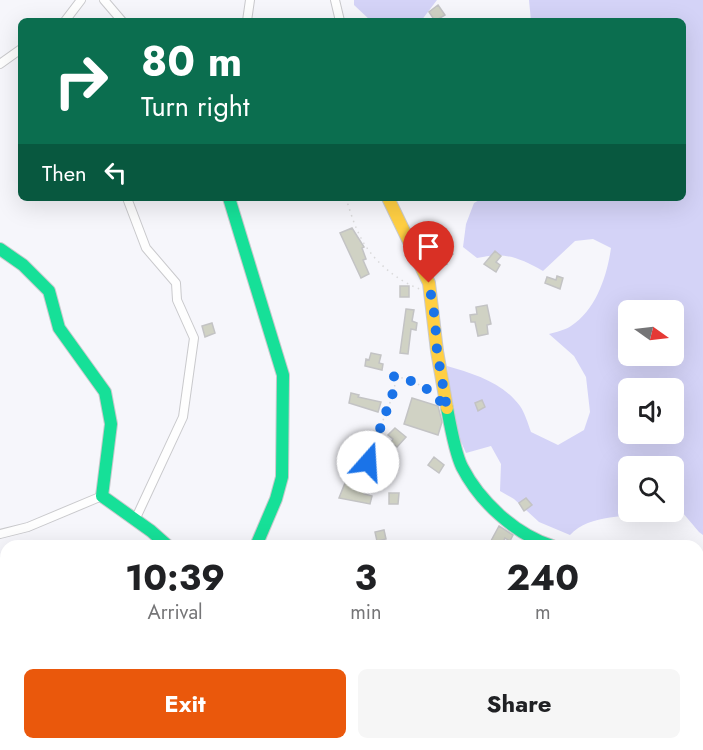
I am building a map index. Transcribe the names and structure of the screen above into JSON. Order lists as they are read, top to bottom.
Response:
{
  "north": "right",
  "page": {
    "turn": ["80 m", "Turn right"],
    "then": "Then",
    "eta": [
      "10:39",
      "Arrival",
      "3",
      "min",
      "240",
      "m"
    ],
    "buttons": ["Exit", "Share"]
  }
}
